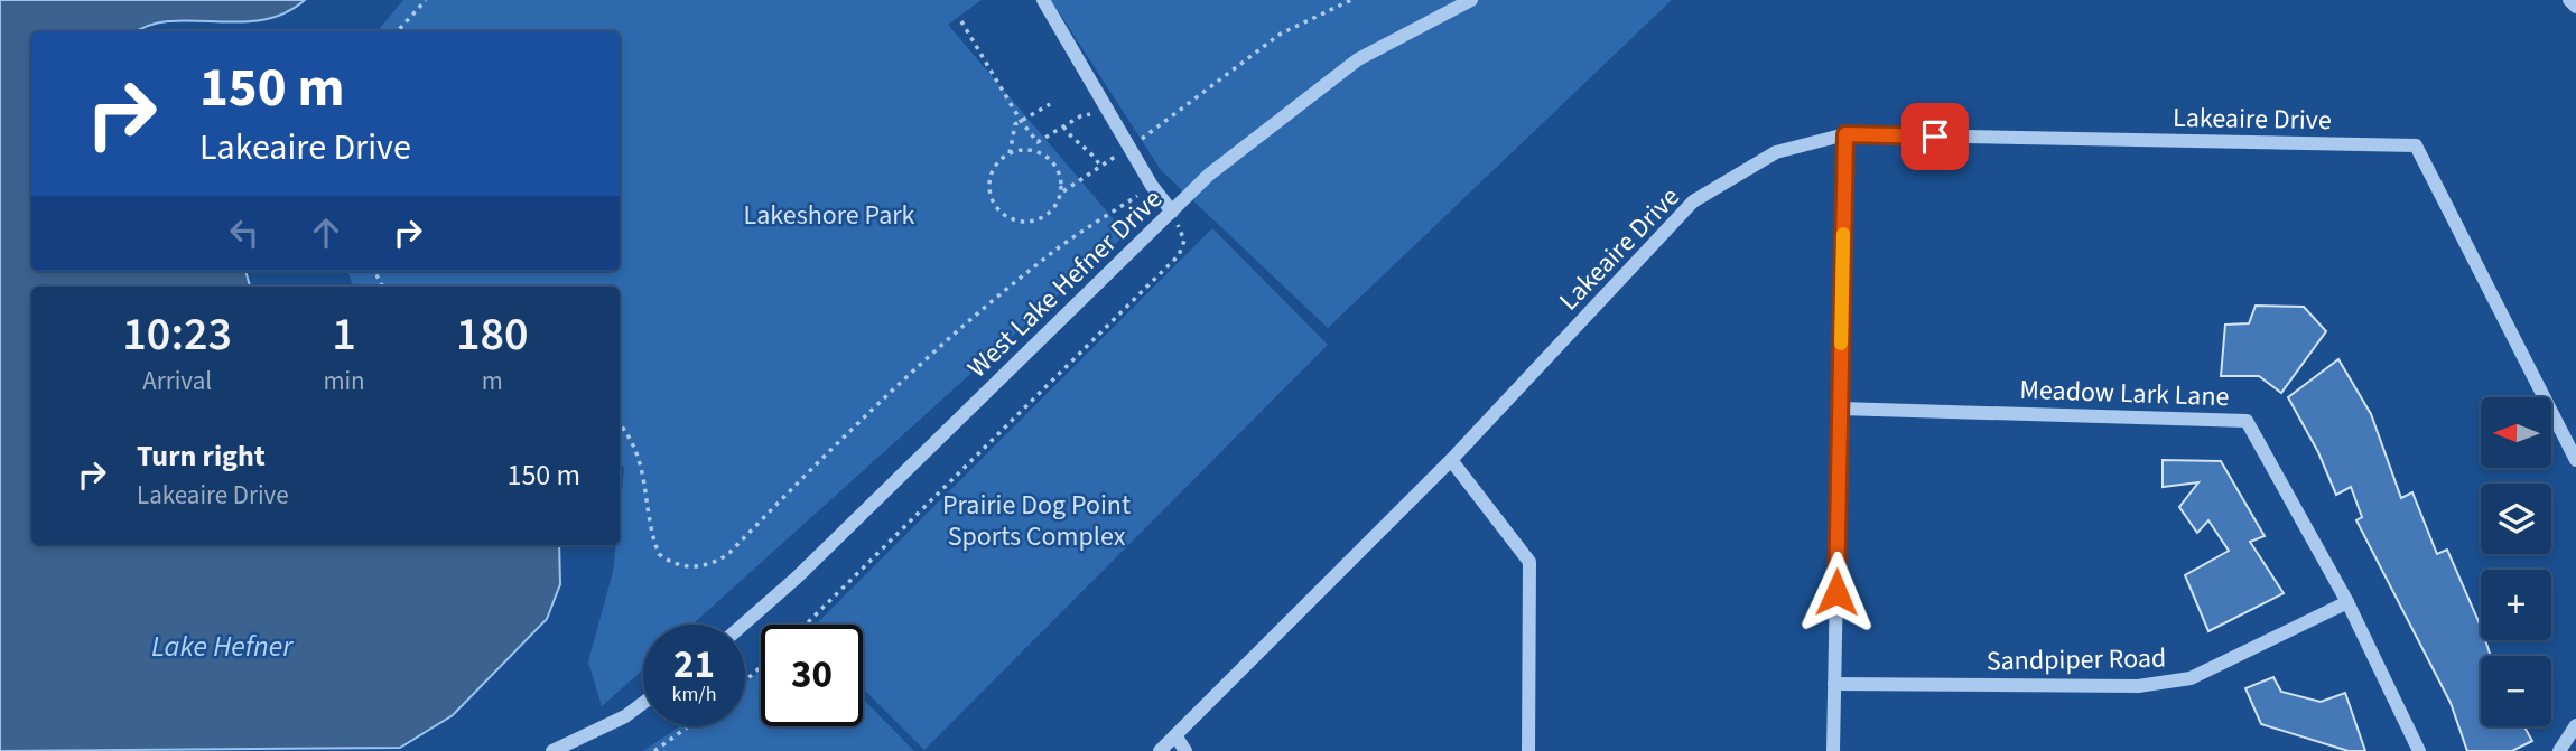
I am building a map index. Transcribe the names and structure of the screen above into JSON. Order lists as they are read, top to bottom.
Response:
{
  "streets": {
    "street": [
      "Lakeaire Drive",
      "West Lake Hefner Drive",
      "Meadow Lark Lane",
      "Sandpiper Road"
    ]
  },
  "crossings": [
    ["Meadow Lark Lane", "Sandpiper Road"]
  ],
  "water": ["Lake Hefner"],
  "parks": ["Lakeshore Park", "Prairie Dog Point Sports Complex"],
  "north": "left",
  "page": {
    "turn": ["150 m", "Lakeaire Drive"],
    "eta": [
      "10:23",
      "Arrival",
      "1",
      "min",
      "180",
      "m"
    ],
    "map_buttons": ["+", "−"],
    "list": [
      {
        "name": "Turn right",
        "note": "Lakeaire Drive",
        "value": "150 m"
      }
    ],
    "speed": "21 km/h",
    "limit": "30"
  }
}
